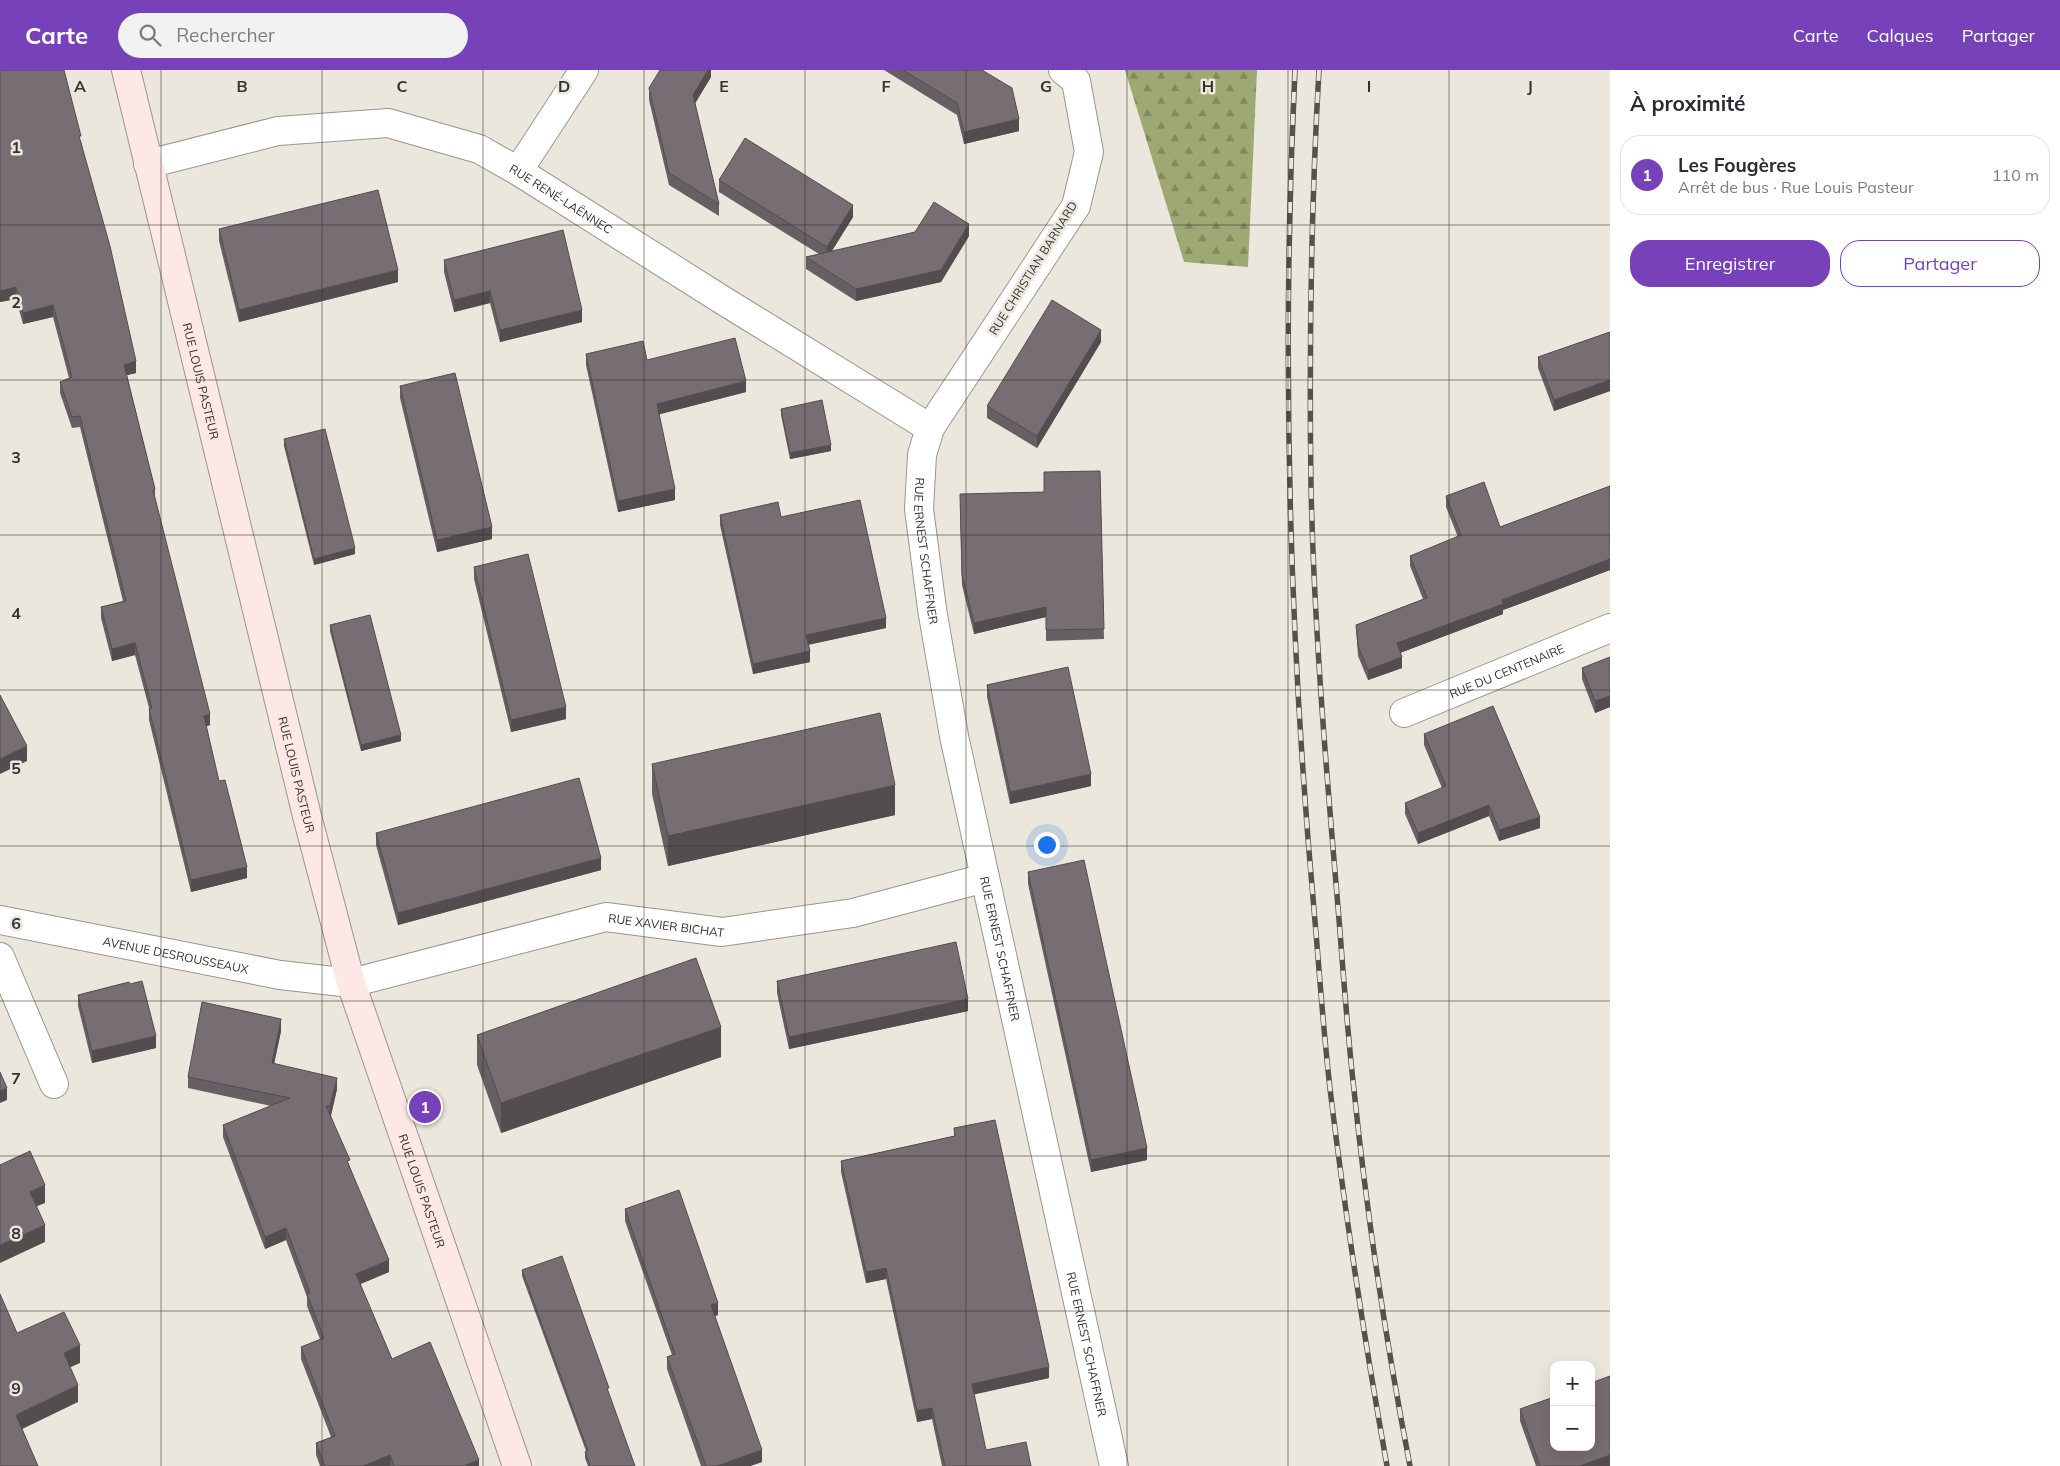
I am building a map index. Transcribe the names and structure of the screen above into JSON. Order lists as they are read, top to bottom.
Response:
{
  "streets": {
    "street": [
      "RUE RENÉ-LAËNNEC",
      "RUE CHRISTIAN BARNARD",
      "RUE LOUIS PASTEUR",
      "RUE ERNEST SCHAFFNER",
      "RUE DU CENTENAIRE",
      "RUE XAVIER BICHAT",
      "AVENUE DESROUSSEAUX"
    ]
  },
  "crossings": [
    ["RUE RENÉ-LAËNNEC", "RUE CHRISTIAN BARNARD"],
    ["RUE RENÉ-LAËNNEC", "RUE LOUIS PASTEUR"],
    ["RUE RENÉ-LAËNNEC", "RUE ERNEST SCHAFFNER"],
    ["RUE CHRISTIAN BARNARD", "RUE ERNEST SCHAFFNER"],
    ["RUE LOUIS PASTEUR", "RUE XAVIER BICHAT"],
    ["RUE LOUIS PASTEUR", "AVENUE DESROUSSEAUX"],
    ["RUE ERNEST SCHAFFNER", "RUE XAVIER BICHAT"],
    ["RUE XAVIER BICHAT", "AVENUE DESROUSSEAUX"]
  ],
  "page": {
    "header": "Carte",
    "search": "Rechercher",
    "nav": ["Carte", "Calques", "Partager"],
    "heading": "À proximité",
    "list": [
      {
        "mark": "1",
        "name": "Les Fougères",
        "note": "Arrêt de bus · Rue Louis Pasteur",
        "value": "110 m"
      }
    ],
    "buttons": ["Enregistrer", "Partager"],
    "pins": "1",
    "map_buttons": ["+", "−"]
  },
  "grid": {
    "columns": [
      "A",
      "B",
      "C",
      "D",
      "E",
      "F",
      "G",
      "H",
      "I",
      "J"
    ],
    "rows": [
      "1",
      "2",
      "3",
      "4",
      "5",
      "6",
      "7",
      "8",
      "9"
    ]
  }
}
